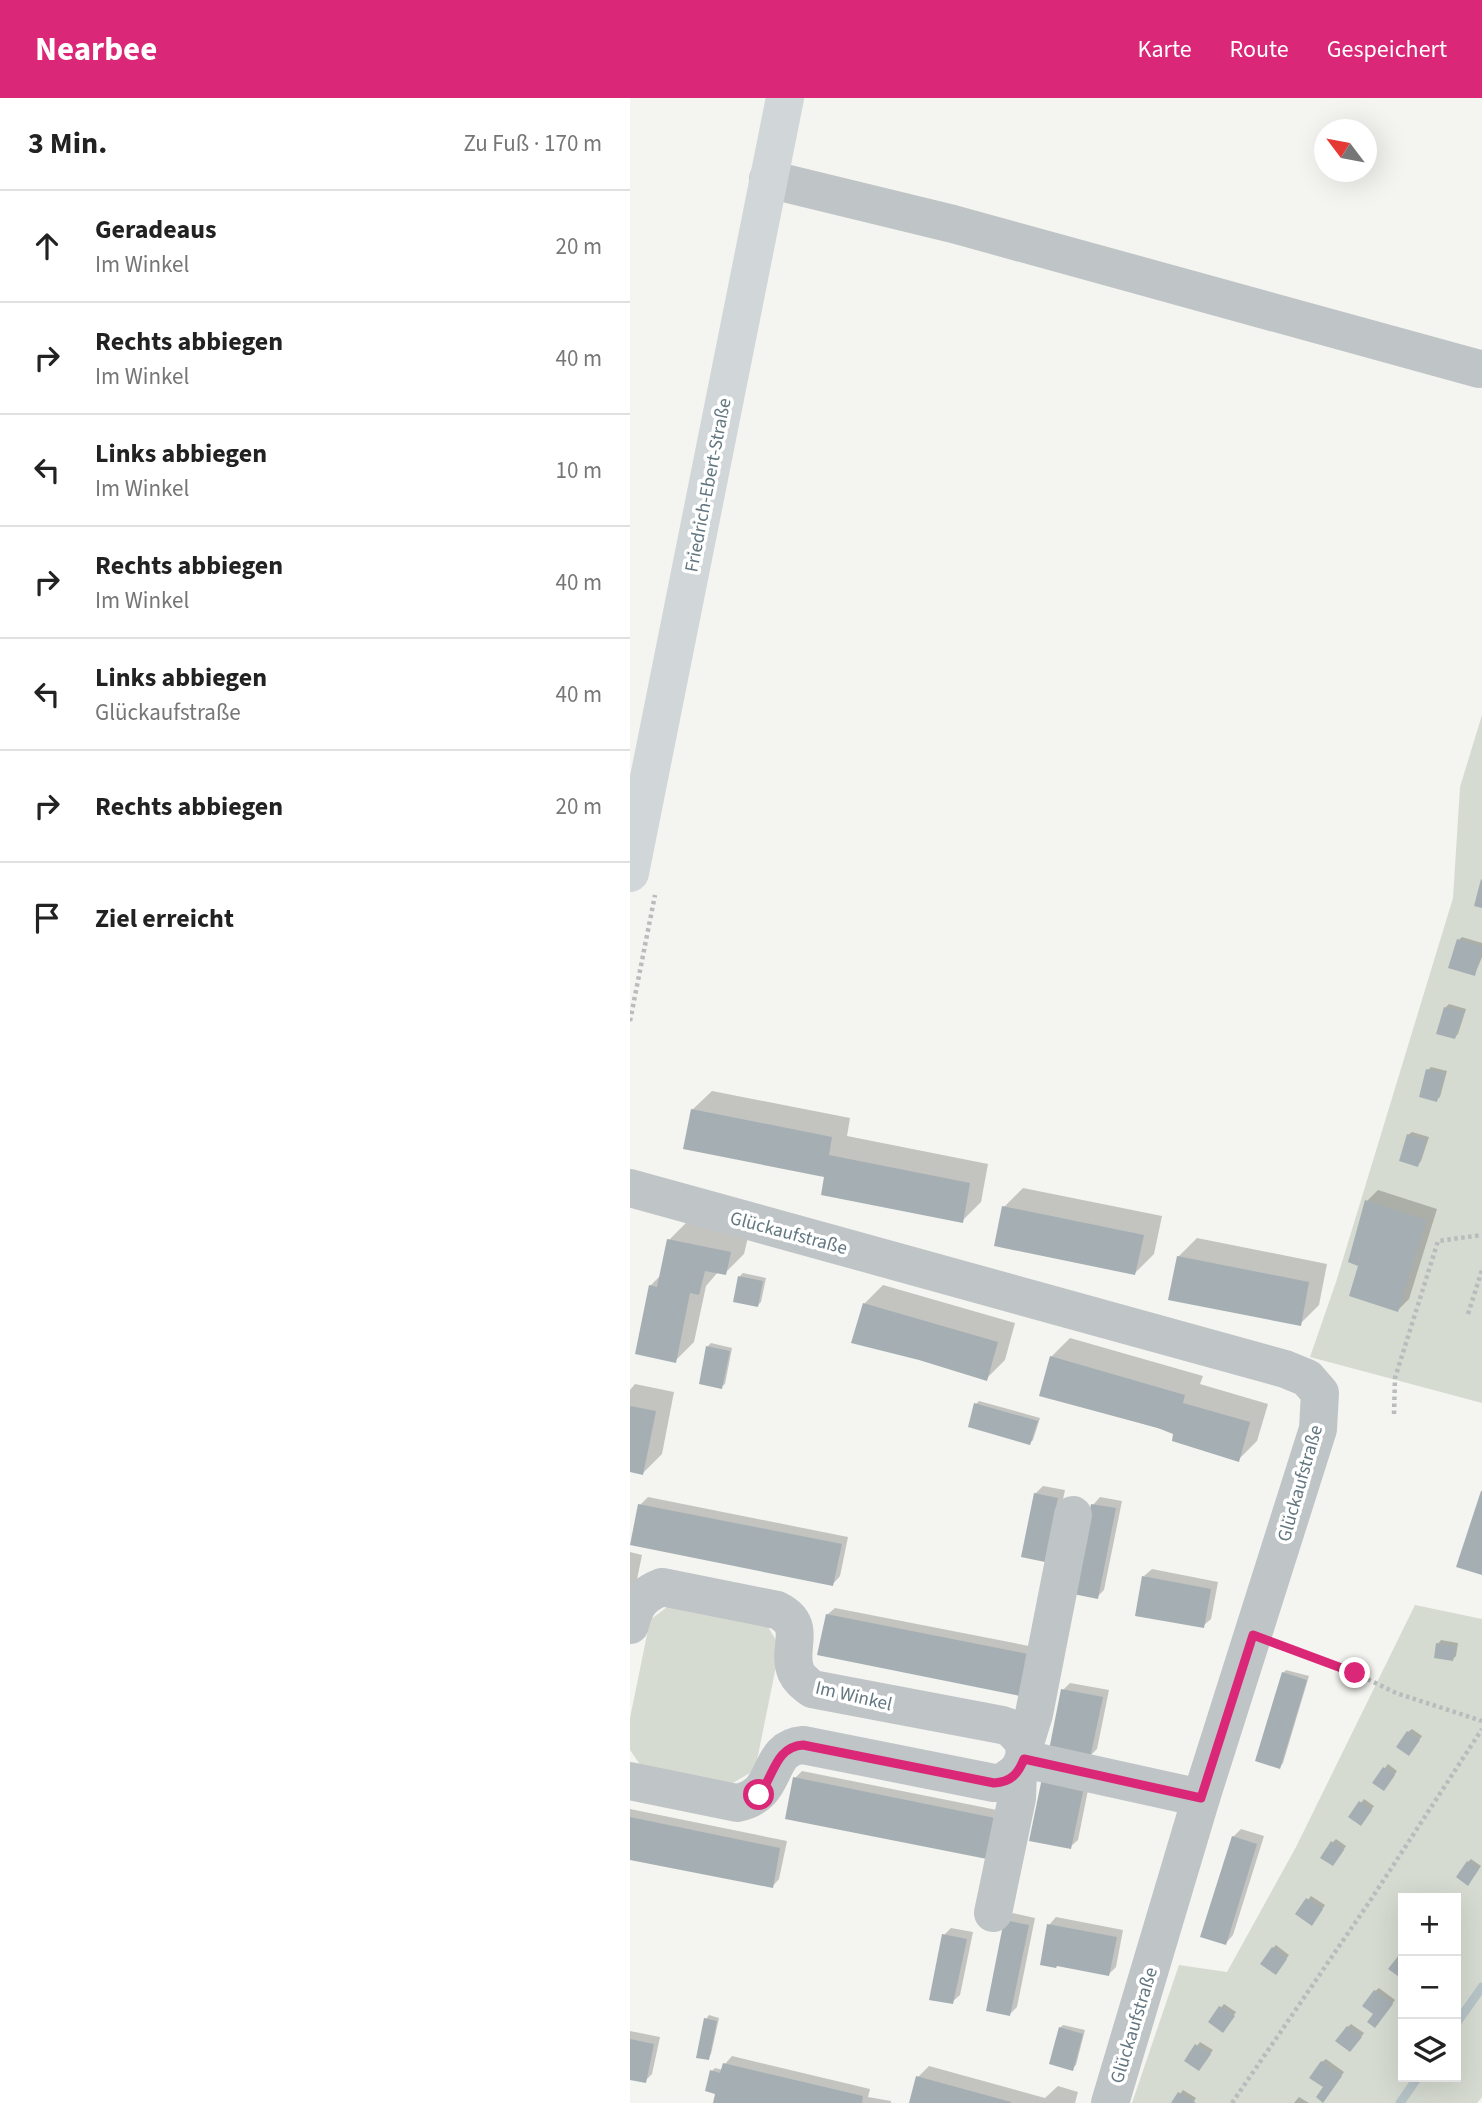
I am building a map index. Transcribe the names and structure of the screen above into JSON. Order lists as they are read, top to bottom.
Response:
{
  "streets": {
    "main road": ["Friedrich-Ebert-Straße"],
    "street": ["Glückaufstraße", "Im Winkel"]
  },
  "crossings": [
    ["Glückaufstraße", "Im Winkel"]
  ],
  "north": "top left",
  "page": {
    "header": "Nearbee",
    "nav": ["Karte", "Route", "Gespeichert"],
    "heading": ["3 Min.", "Zu Fuß · 170 m"],
    "list": [
      ["Geradeaus", "Im Winkel", "20 m"],
      ["Rechts abbiegen", "Im Winkel", "40 m"],
      ["Links abbiegen", "Im Winkel", "10 m"],
      ["Rechts abbiegen", "Im Winkel", "40 m"],
      ["Links abbiegen", "Glückaufstraße", "40 m"],
      ["Rechts abbiegen", "20 m"],
      "Ziel erreicht"
    ],
    "map_buttons": ["+", "−"]
  }
}
